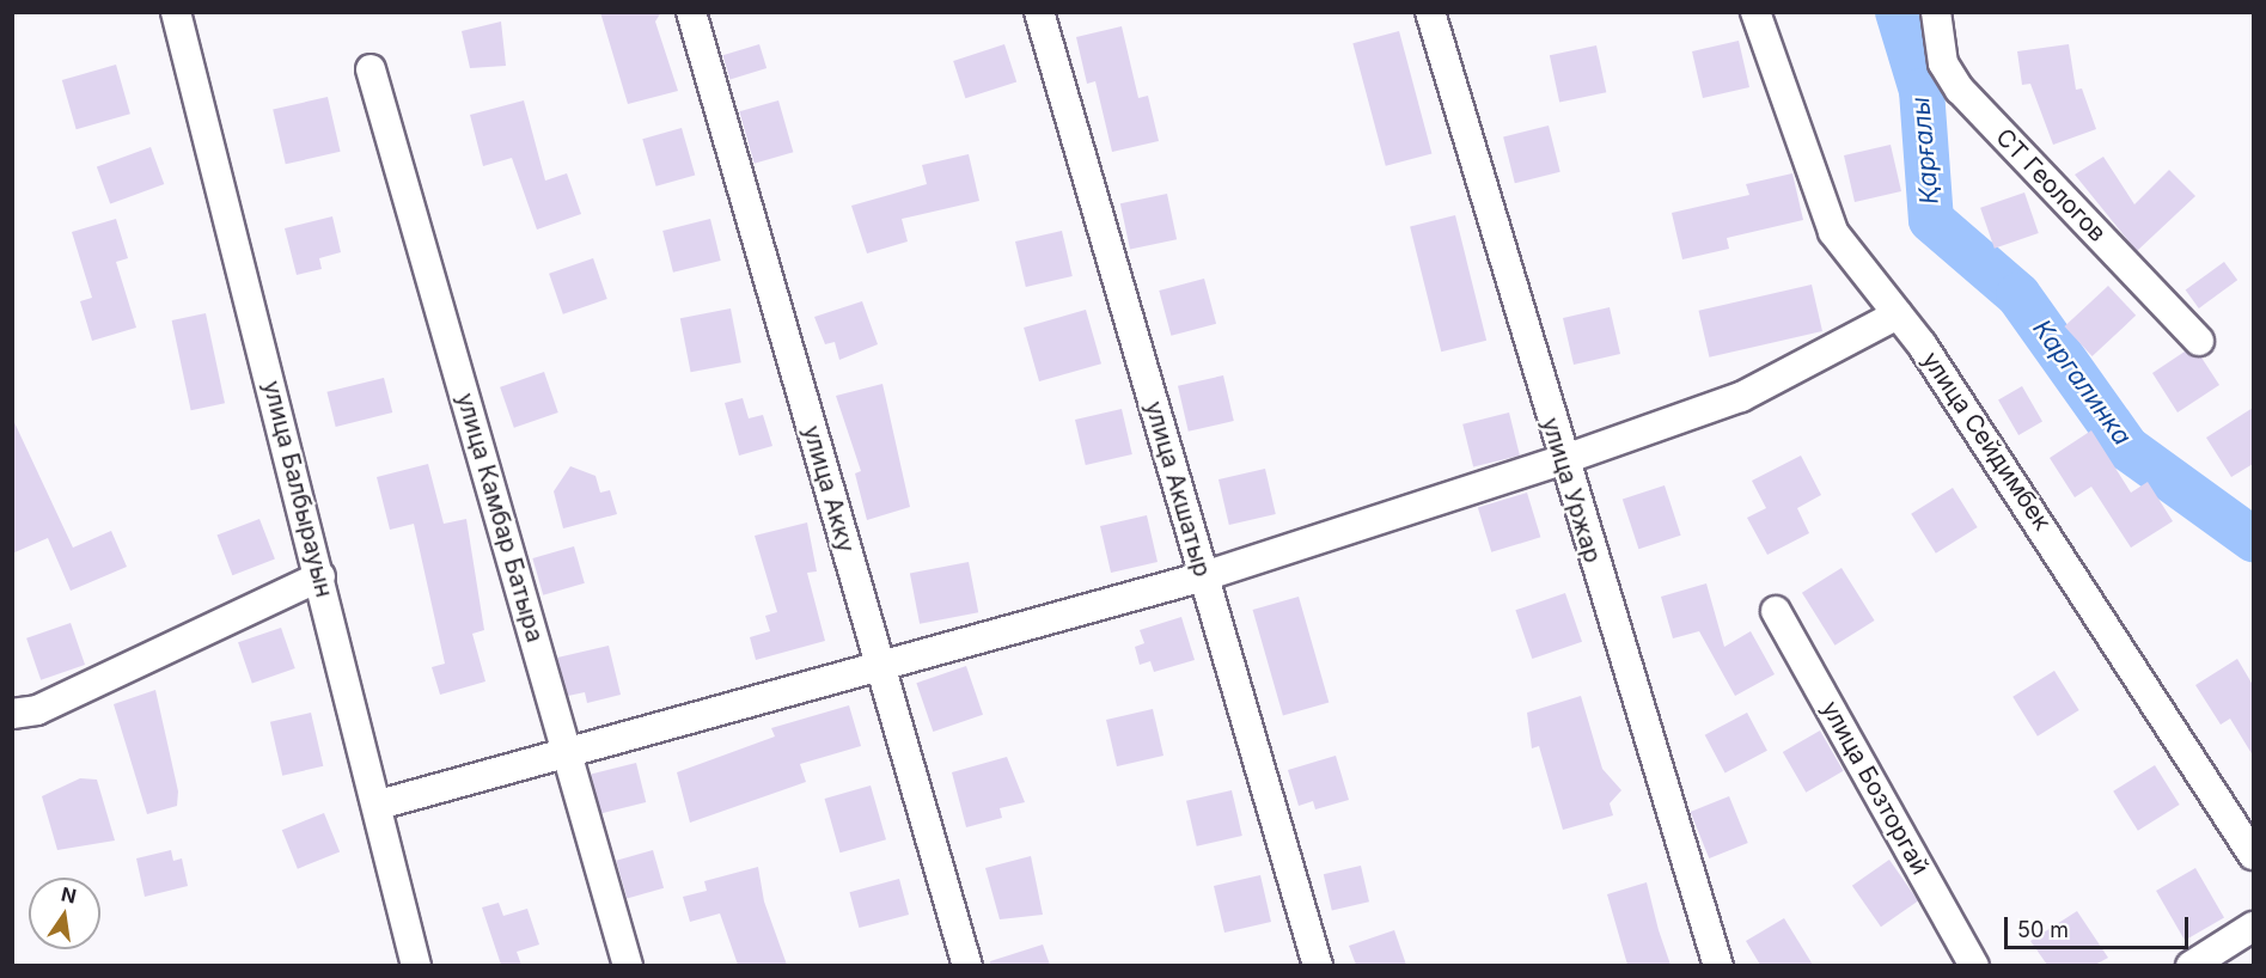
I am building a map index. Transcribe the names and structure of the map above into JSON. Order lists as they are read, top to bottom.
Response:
{
  "streets": {
    "street": [
      "СТ Геологов",
      "улица Сейдимбек",
      "улица Балбырауын",
      "улица Акку",
      "улица Акшатыр",
      "улица Уржар",
      "улица Камбар Батыра",
      "улица Бозторгай"
    ]
  },
  "water": ["Қарғалы", "Каргалинка"],
  "scale_bar": "50 m",
  "north": "top"
}
